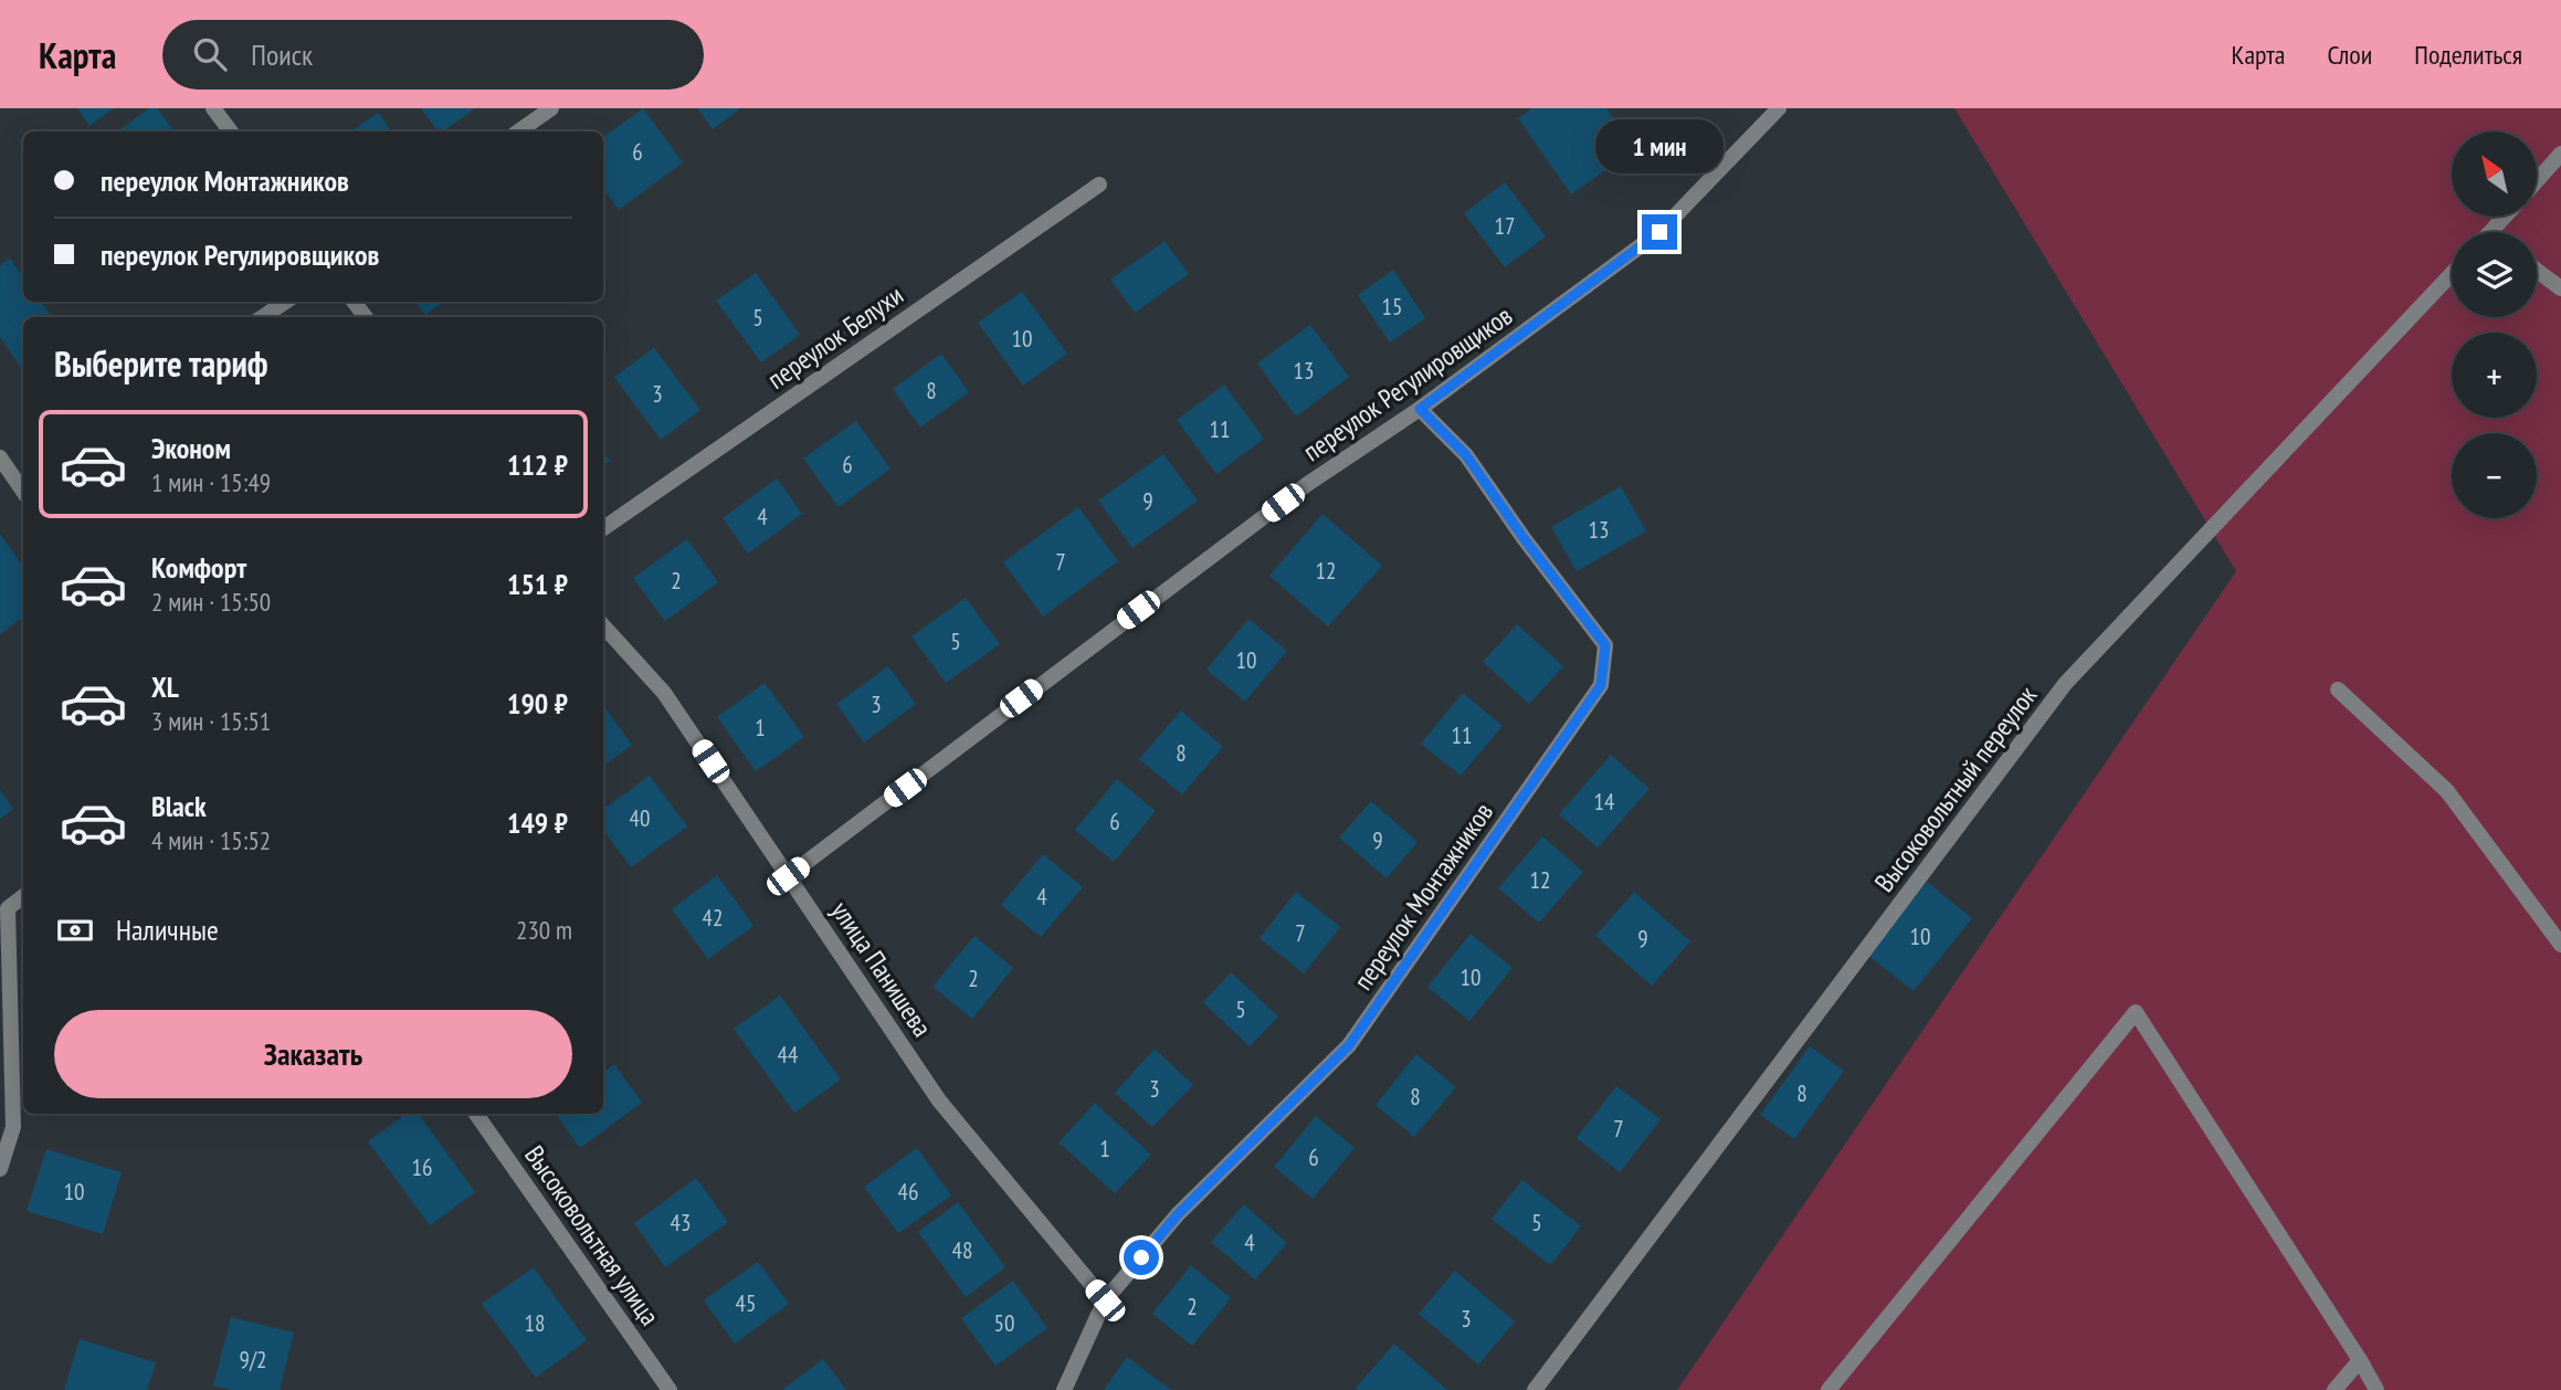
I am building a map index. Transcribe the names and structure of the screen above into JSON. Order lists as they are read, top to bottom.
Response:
{
  "streets": {
    "street": [
      "переулок Белухи",
      "переулок Регулировщиков",
      "Высоковольтный переулок",
      "переулок Монтажников",
      "улица Панишева",
      "Высоковольтная улица"
    ]
  },
  "crossings": [
    ["переулок Регулировщиков", "переулок Монтажников"],
    ["переулок Регулировщиков", "улица Панишева"],
    ["переулок Монтажников", "улица Панишева"]
  ],
  "house_numbers": [
    "6",
    "17",
    "15",
    "5",
    "10",
    "13",
    "8",
    "3",
    "11",
    "6",
    "9",
    "4",
    "13",
    "7",
    "12",
    "2",
    "5",
    "10",
    "3",
    "1",
    "11",
    "8",
    "14",
    "40",
    "6",
    "9",
    "12",
    "4",
    "42",
    "7",
    "10",
    "9",
    "10",
    "2",
    "5",
    "44",
    "3",
    "8",
    "8",
    "7",
    "1",
    "6",
    "16",
    "10",
    "46",
    "43",
    "5",
    "4",
    "48",
    "45",
    "2",
    "3",
    "18",
    "50",
    "9/2"
  ],
  "north": "top left",
  "page": {
    "header": "Карта",
    "search": "Поиск",
    "nav": ["Карта", "Слои", "Поделиться"],
    "bubble": "1 мин",
    "map_buttons": ["+", "−"],
    "banner": ["переулок Монтажников", "переулок Регулировщиков"],
    "heading": "Выберите тариф",
    "list": [
      {
        "name": "Эконом",
        "note": "1 мин · 15:49",
        "value": "112 ₽"
      },
      {
        "name": "Комфорт",
        "note": "2 мин · 15:50",
        "value": "151 ₽"
      },
      {
        "name": "XL",
        "note": "3 мин · 15:51",
        "value": "190 ₽"
      },
      {
        "name": "Black",
        "note": "4 мин · 15:52",
        "value": "149 ₽"
      }
    ],
    "pay": ["Наличные", "230 m"],
    "buttons": "Заказать"
  }
}
